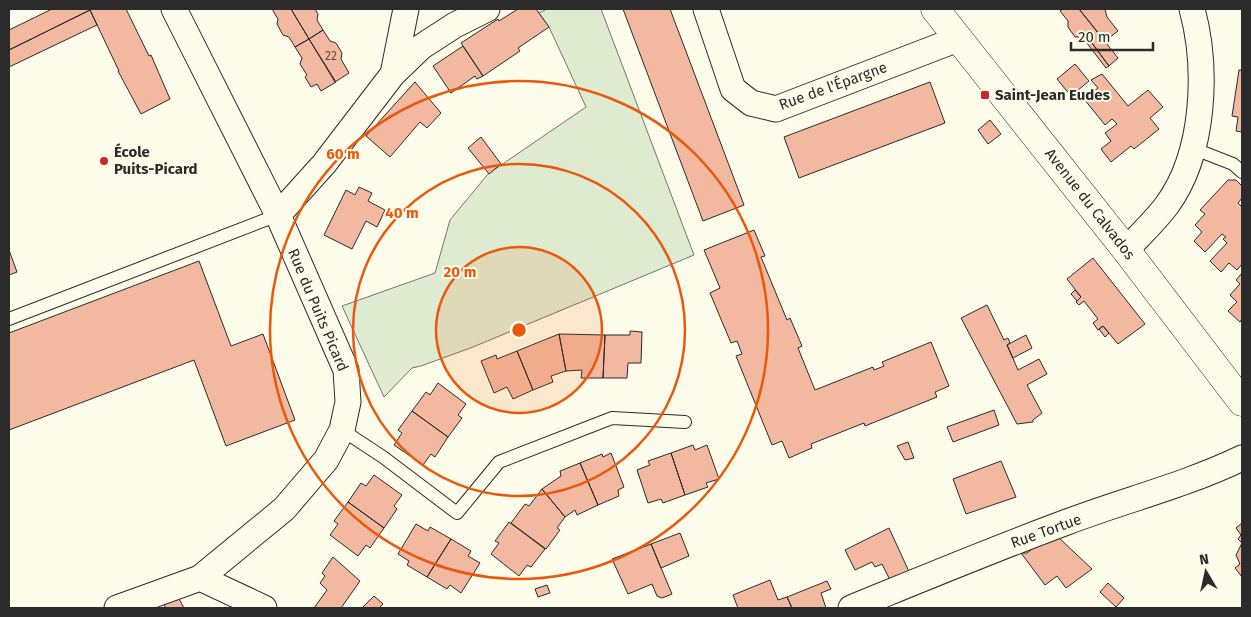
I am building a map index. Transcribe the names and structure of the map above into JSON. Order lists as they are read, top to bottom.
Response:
{
  "streets": {
    "street": [
      "Rue de l'Épargne",
      "Avenue du Calvados",
      "Rue du Puits Picard",
      "Rue Tortue"
    ]
  },
  "crossings": [
    ["Rue de l'Épargne", "Avenue du Calvados"]
  ],
  "places": {
    "transit": ["Saint-Jean Eudes"],
    "other": ["École Puits-Picard"]
  },
  "house_numbers": ["22"],
  "scale_bar": "20 m",
  "north": "top",
  "rings": ["60 m", "40 m", "20 m"]
}
